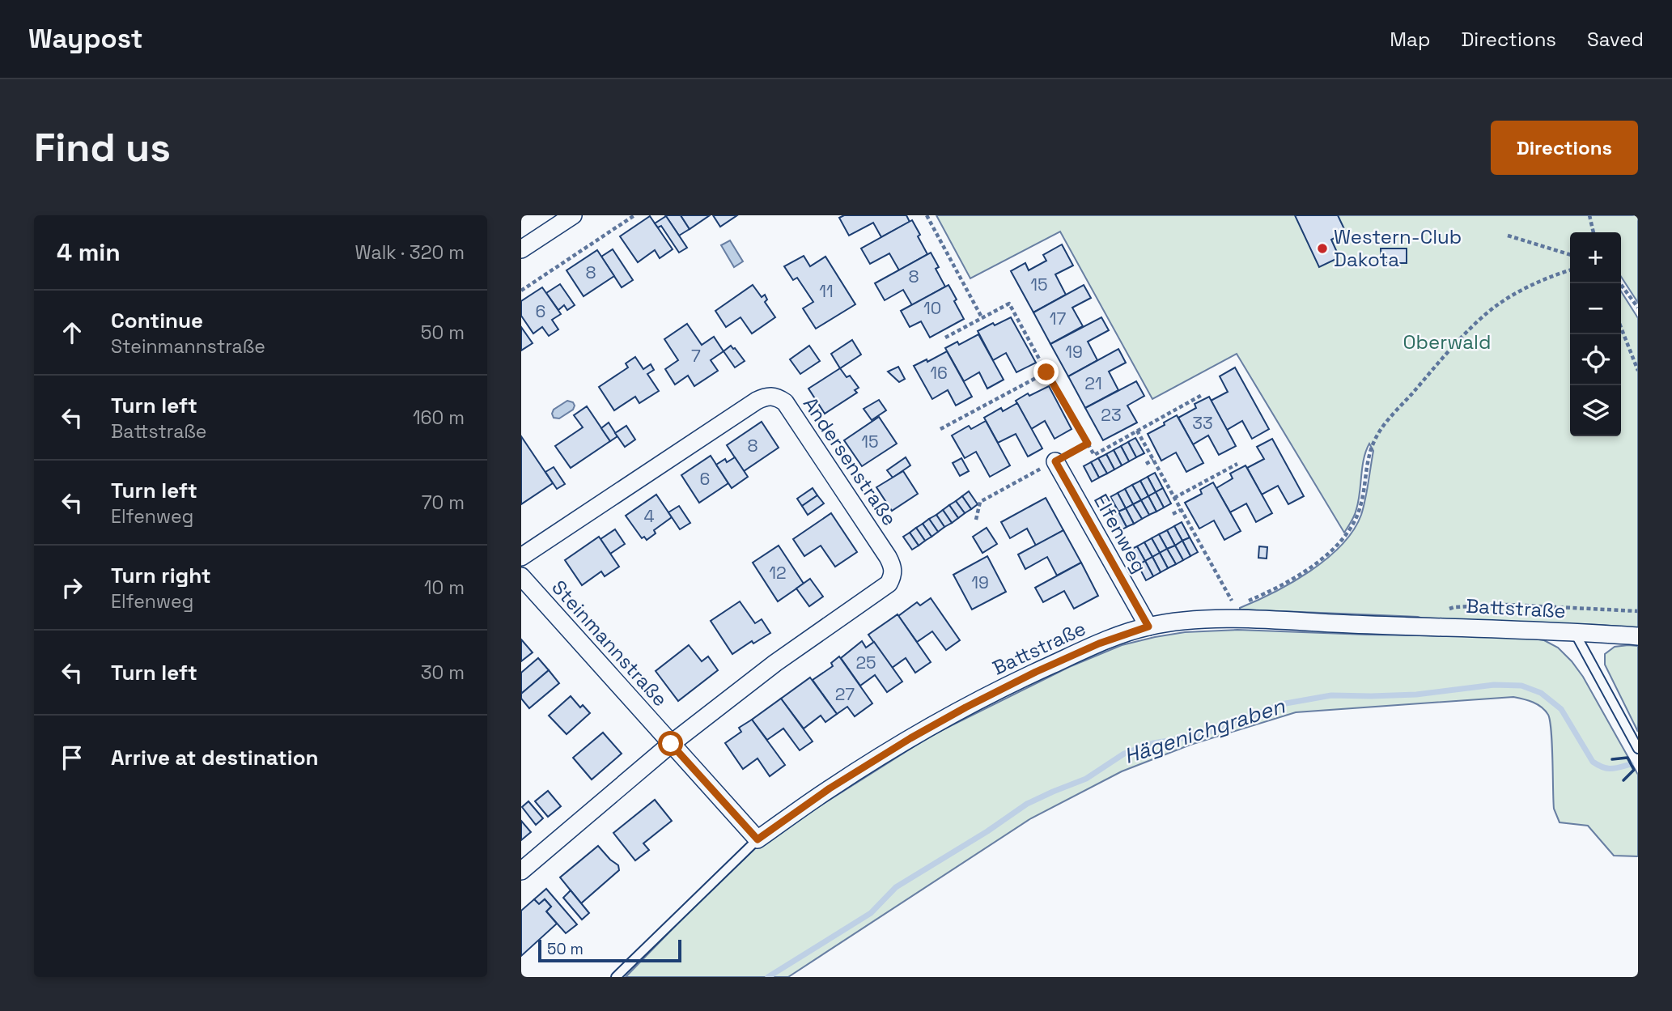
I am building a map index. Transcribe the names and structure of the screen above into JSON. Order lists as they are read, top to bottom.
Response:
{
  "streets": {
    "street": [
      "Andersenstraße",
      "Elfenweg",
      "Battstraße",
      "Steinmannstraße"
    ]
  },
  "crossings": [
    ["Andersenstraße", "Steinmannstraße"],
    ["Elfenweg", "Battstraße"],
    ["Battstraße", "Steinmannstraße"]
  ],
  "water": ["Hägenichgraben"],
  "parks": ["Oberwald"],
  "places": ["Western-Club Dakota"],
  "house_numbers": [
    "8",
    "8",
    "15",
    "11",
    "10",
    "6",
    "17",
    "19",
    "7",
    "16",
    "21",
    "23",
    "33",
    "15",
    "8",
    "6",
    "4",
    "12",
    "19",
    "25",
    "27"
  ],
  "scale_bar": "50 m",
  "page": {
    "header": "Waypost",
    "nav": ["Map", "Directions", "Saved"],
    "buttons": "Directions",
    "title": "Find us",
    "heading": ["4 min", "Walk · 320 m"],
    "map_buttons": ["+", "−"],
    "list": [
      ["Continue", "Steinmannstraße", "50 m"],
      ["Turn left", "Battstraße", "160 m"],
      ["Turn left", "Elfenweg", "70 m"],
      ["Turn right", "Elfenweg", "10 m"],
      ["Turn left", "30 m"],
      "Arrive at destination"
    ],
    "scale": "50 m"
  }
}
